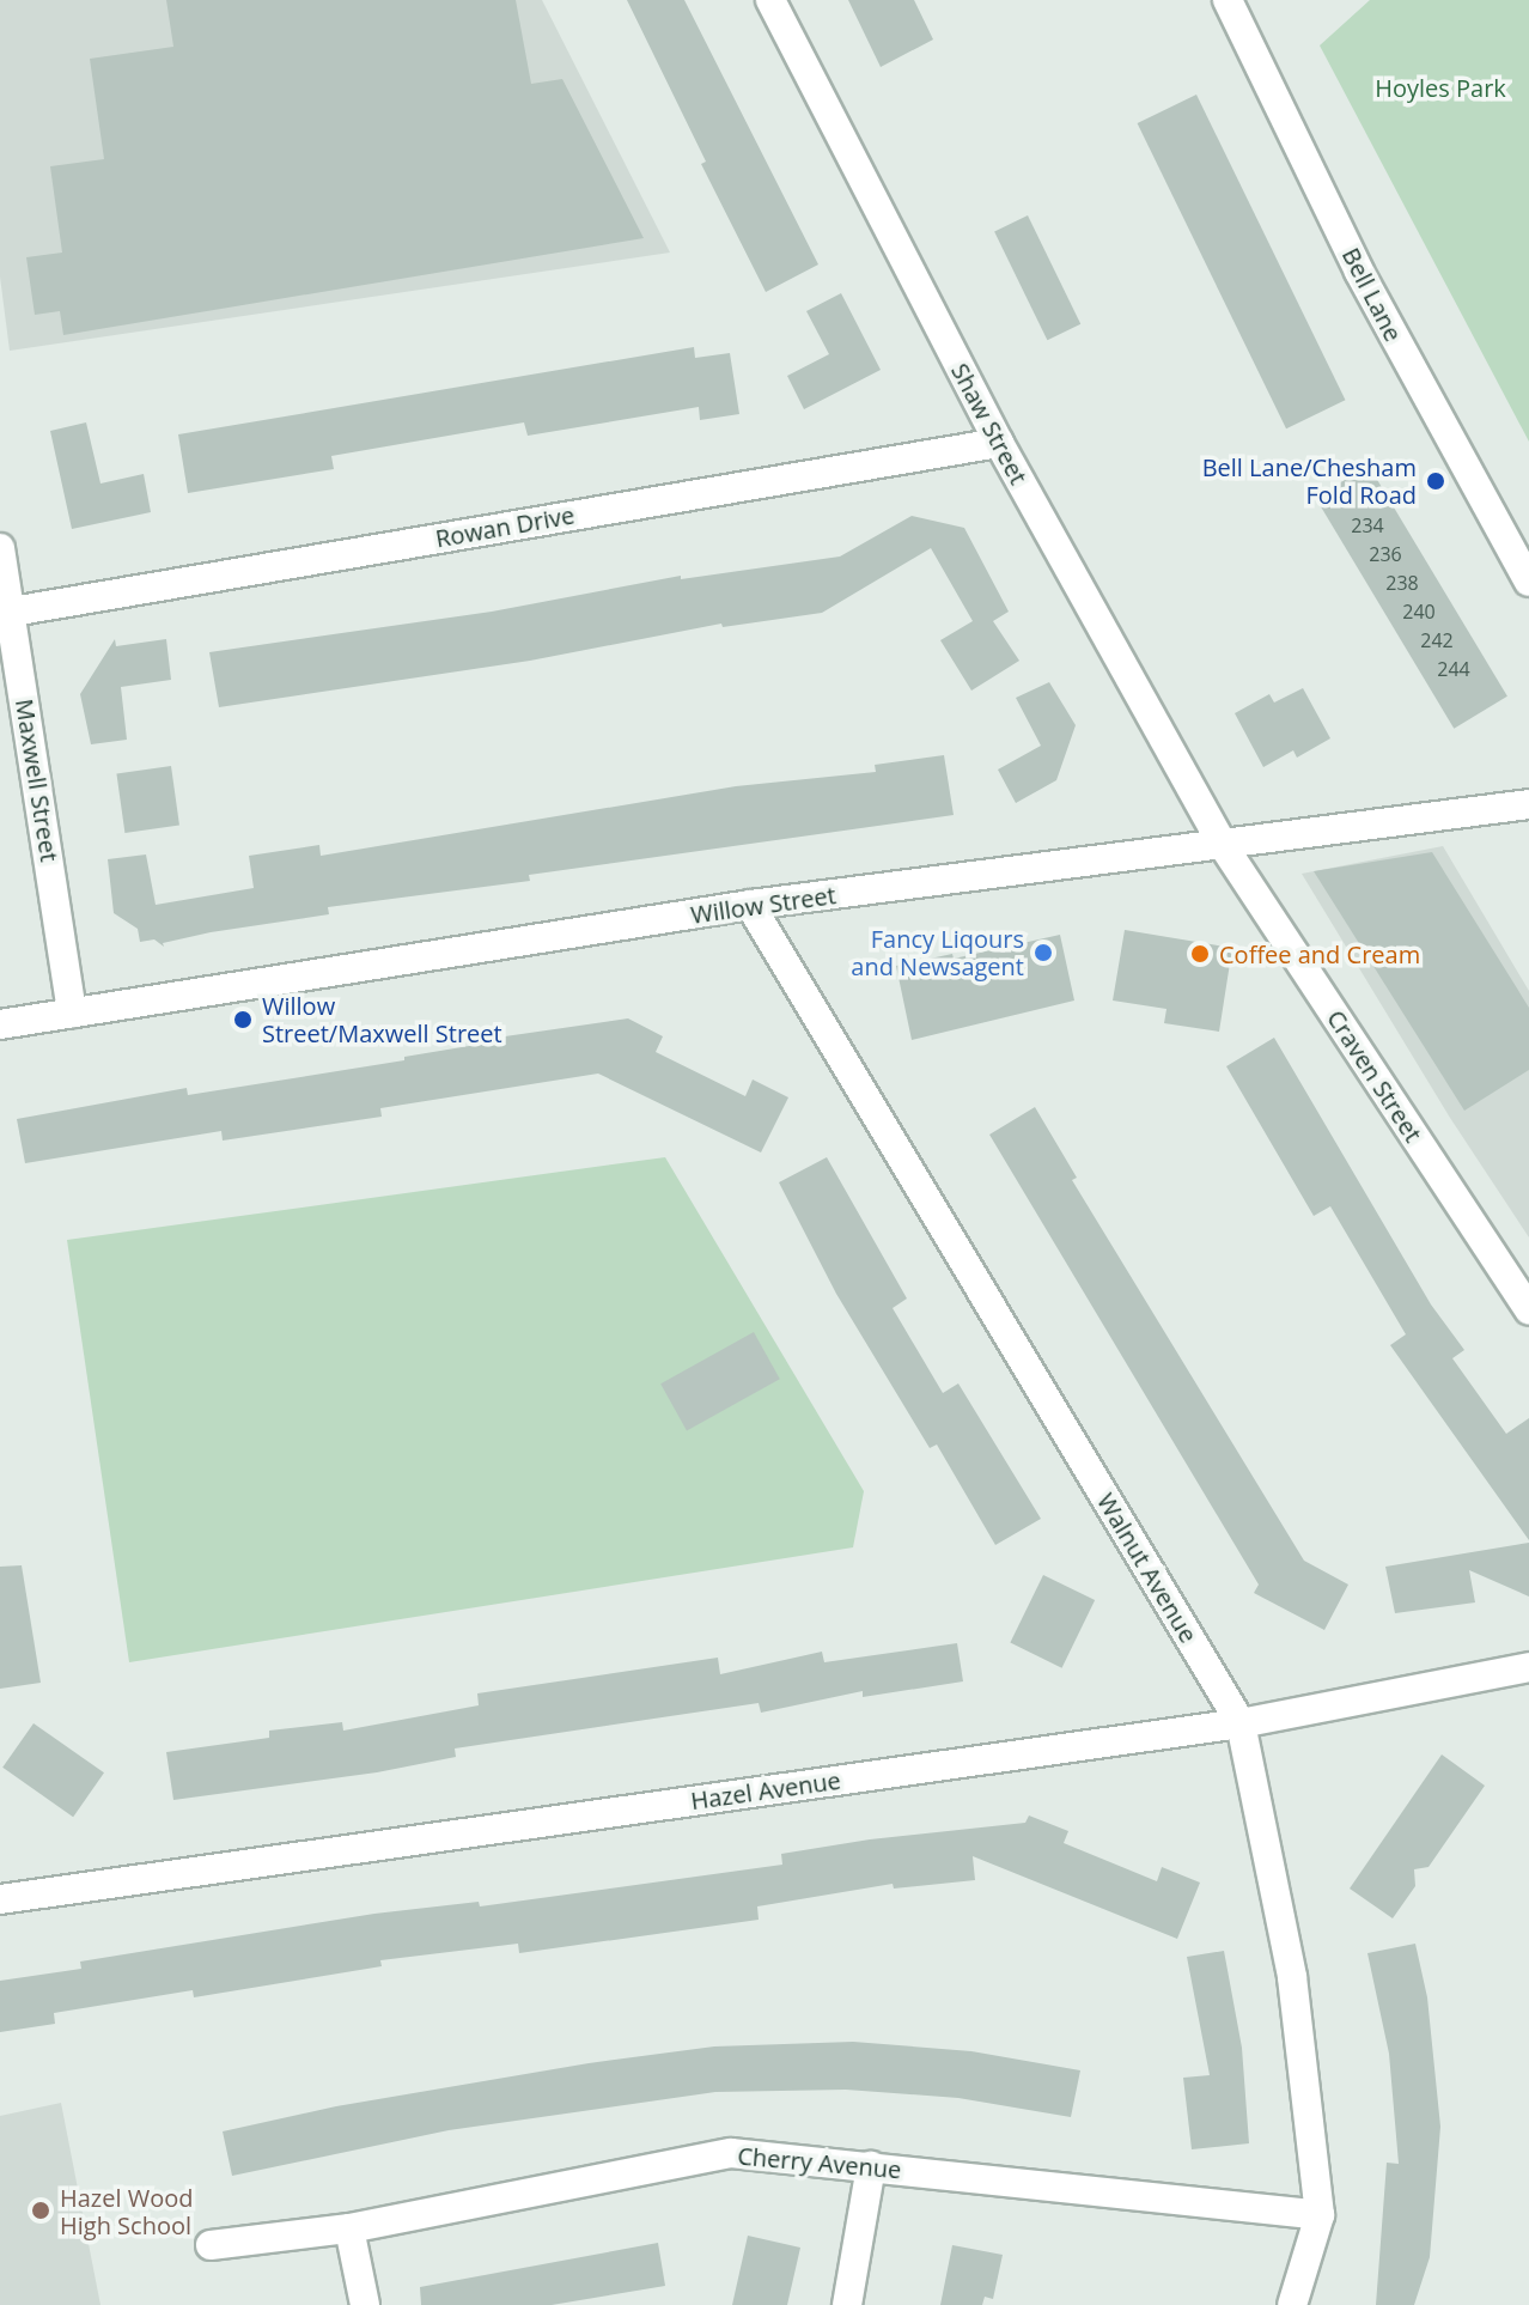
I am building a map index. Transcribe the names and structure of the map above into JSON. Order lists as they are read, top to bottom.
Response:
{
  "streets": {
    "street": [
      "Bell Lane",
      "Shaw Street",
      "Rowan Drive",
      "Maxwell Street",
      "Willow Street",
      "Craven Street",
      "Walnut Avenue",
      "Hazel Avenue",
      "Cherry Avenue"
    ]
  },
  "crossings": [
    ["Shaw Street", "Rowan Drive"],
    ["Shaw Street", "Willow Street"],
    ["Shaw Street", "Craven Street"],
    ["Rowan Drive", "Maxwell Street"],
    ["Maxwell Street", "Willow Street"],
    ["Willow Street", "Craven Street"],
    ["Willow Street", "Walnut Avenue"],
    ["Walnut Avenue", "Hazel Avenue"],
    ["Walnut Avenue", "Cherry Avenue"]
  ],
  "parks": ["Hoyles Park"],
  "places": [
    "Bell Lane/Chesham Fold Road",
    "Fancy Liqours and Newsagent",
    "Coffee and Cream",
    "Willow Street/Maxwell Street",
    "Hazel Wood High School"
  ],
  "house_numbers": [
    "234",
    "236",
    "238",
    "240",
    "242",
    "244"
  ]
}
